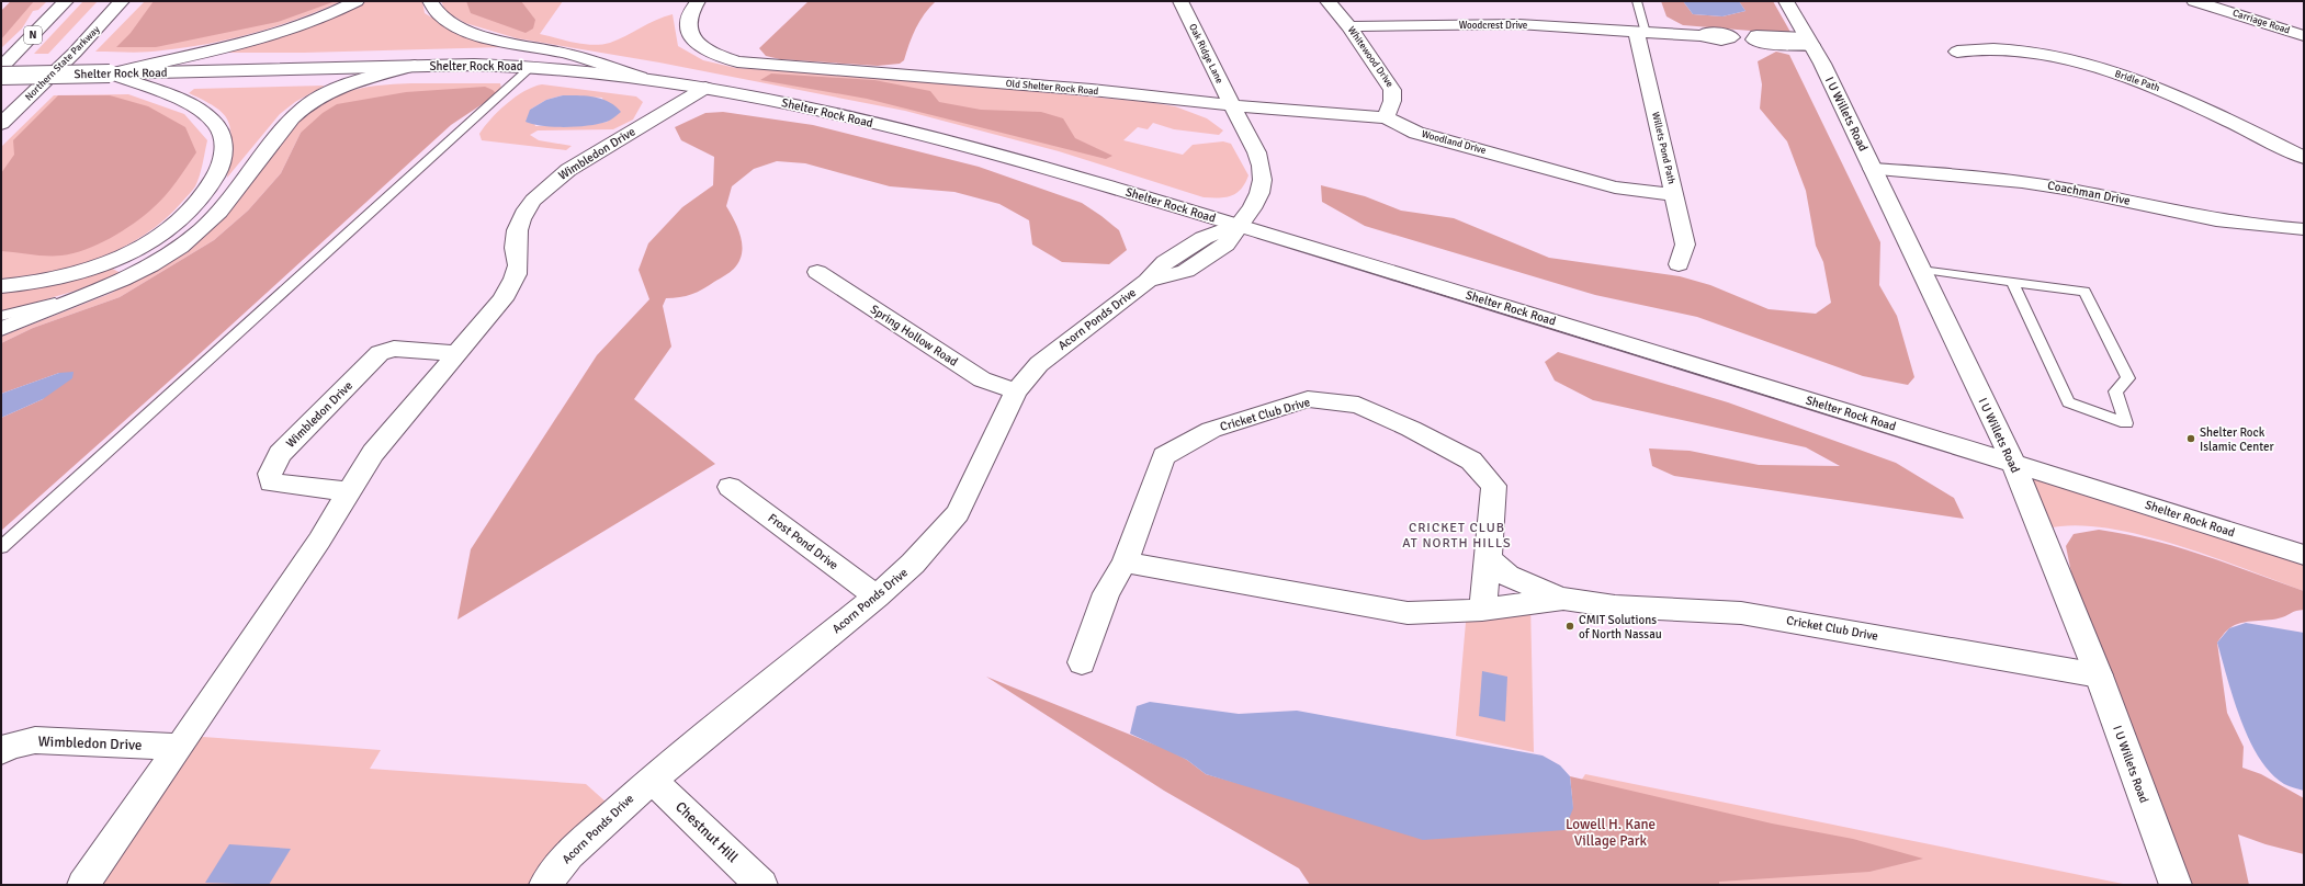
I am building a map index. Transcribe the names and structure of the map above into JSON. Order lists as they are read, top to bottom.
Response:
{
  "streets": {
    "main road": [
      "Carriage Road",
      "Woodcrest Drive",
      "N",
      "Oak Ridge Lane",
      "Whitewood Drive",
      "Northern State Parkway",
      "Shelter Rock Road",
      "Bridle Path",
      "Old Shelter Rock Road",
      "I U Willets Road",
      "Woodland Drive",
      "Willets Pond Path",
      "Wimbledon Drive",
      "Coachman Drive",
      "Acorn Ponds Drive",
      "Spring Hollow Road",
      "Cricket Club Drive",
      "Frost Pond Drive",
      "Chestnut Hill"
    ]
  },
  "crossings": [
    ["Woodcrest Drive", "Whitewood Drive"],
    ["Woodcrest Drive", "I U Willets Road"],
    ["Woodcrest Drive", "Willets Pond Path"],
    ["Oak Ridge Lane", "Old Shelter Rock Road"],
    ["Oak Ridge Lane", "Woodland Drive"],
    ["Whitewood Drive", "Woodland Drive"],
    ["Shelter Rock Road", "I U Willets Road"],
    ["Shelter Rock Road", "Wimbledon Drive"],
    ["Shelter Rock Road", "Acorn Ponds Drive"],
    ["Old Shelter Rock Road", "Woodland Drive"],
    ["I U Willets Road", "Coachman Drive"],
    ["I U Willets Road", "Cricket Club Drive"],
    ["Woodland Drive", "Willets Pond Path"],
    ["Acorn Ponds Drive", "Spring Hollow Road"],
    ["Acorn Ponds Drive", "Frost Pond Drive"],
    ["Acorn Ponds Drive", "Chestnut Hill"]
  ],
  "districts": ["CRICKET CLUB AT NORTH HILLS"],
  "parks": ["Lowell H. Kane Village Park"],
  "places": ["Shelter Rock Islamic Center", "CMIT Solutions of North Nassau"]
}
